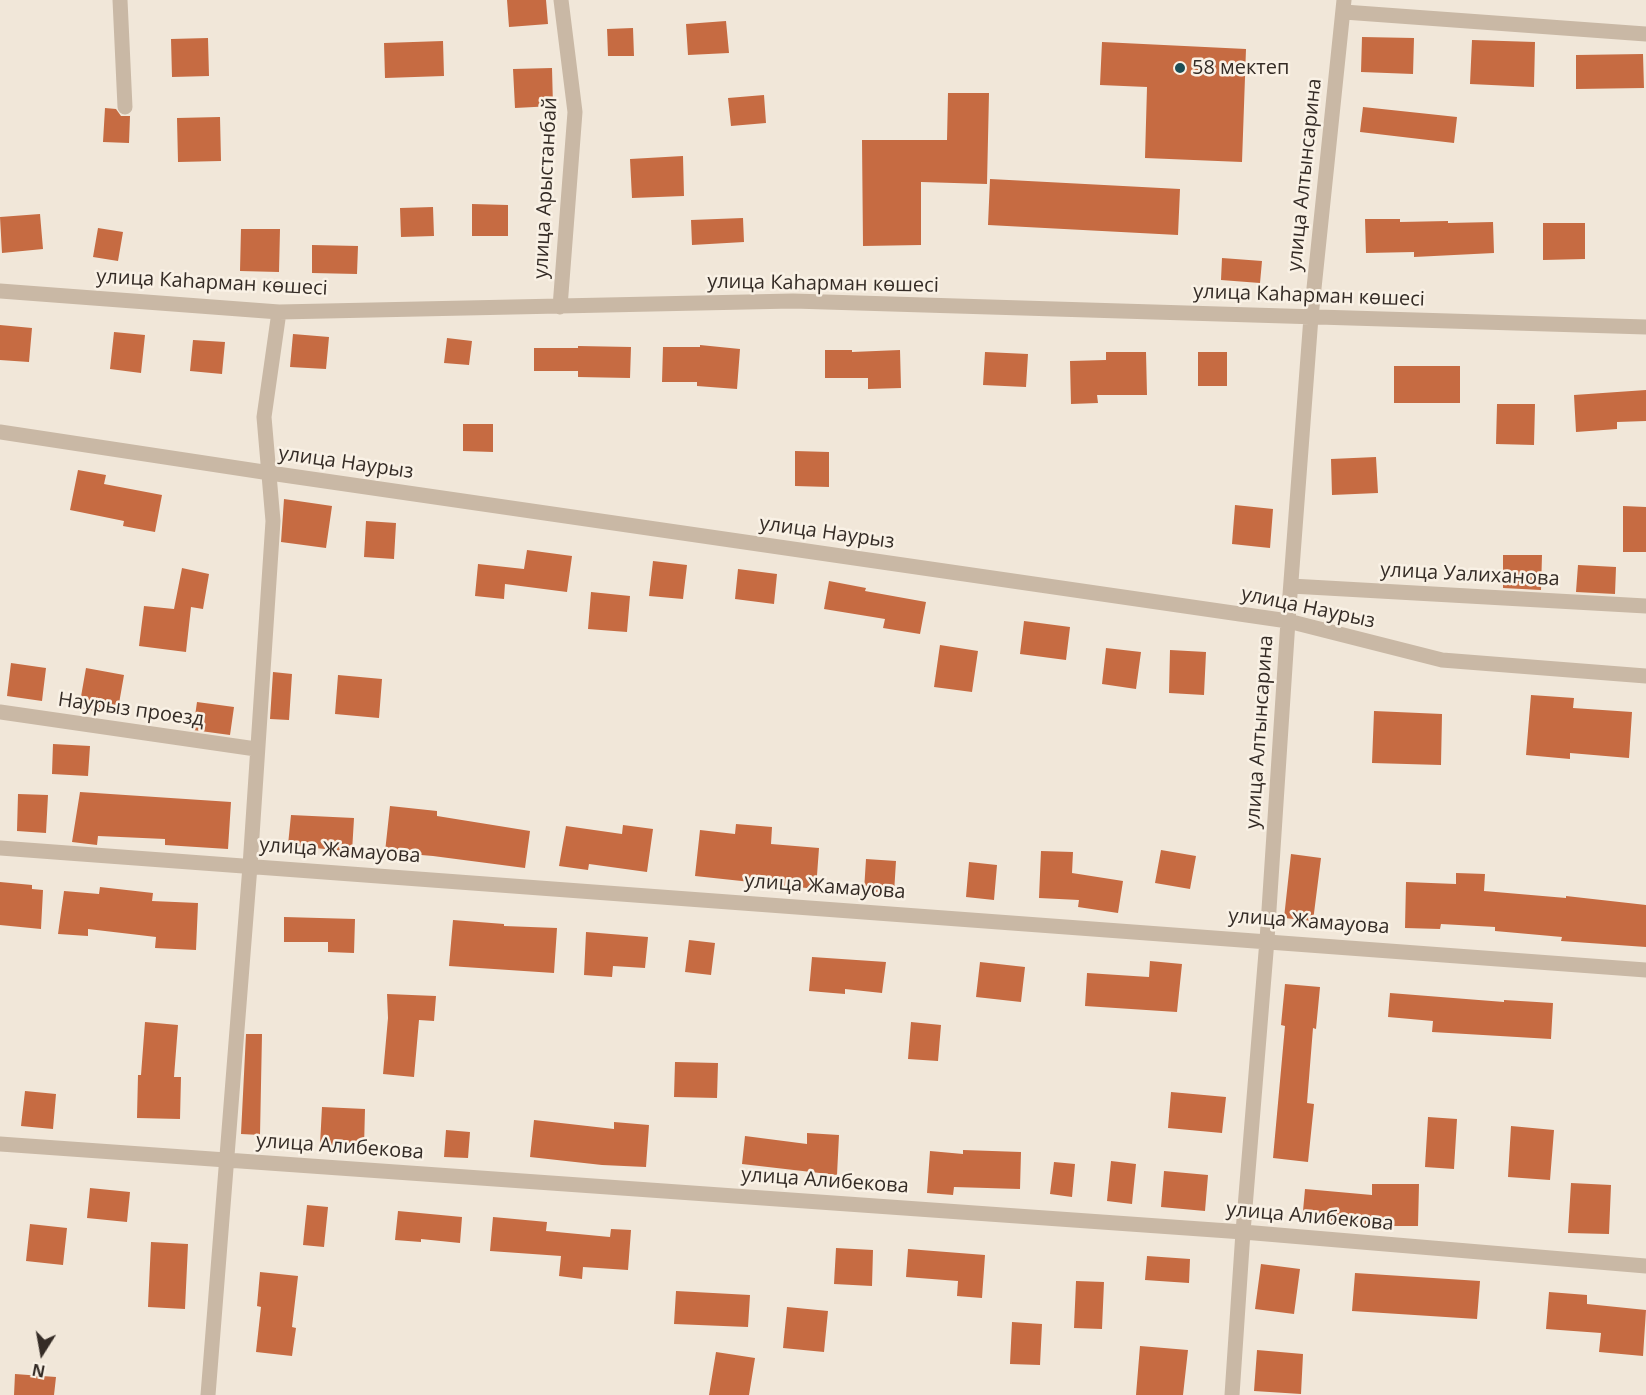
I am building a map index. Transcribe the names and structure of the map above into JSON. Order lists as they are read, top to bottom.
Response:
{
  "streets": {
    "street": [
      "улица Алтынсарина",
      "улица Арыстанбай",
      "улица Каһарман көшесі",
      "улица Наурыз",
      "улица Уалиханова",
      "Наурыз проезд",
      "улица Жамауова",
      "улица Алибекова"
    ]
  },
  "crossings": [
    ["улица Алтынсарина", "улица Каһарман көшесі"],
    ["улица Алтынсарина", "улица Наурыз"],
    ["улица Алтынсарина", "улица Уалиханова"],
    ["улица Алтынсарина", "улица Жамауова"],
    ["улица Алтынсарина", "улица Алибекова"],
    ["улица Арыстанбай", "улица Каһарман көшесі"]
  ],
  "places": ["58 мектеп"],
  "north": "bottom"
}
